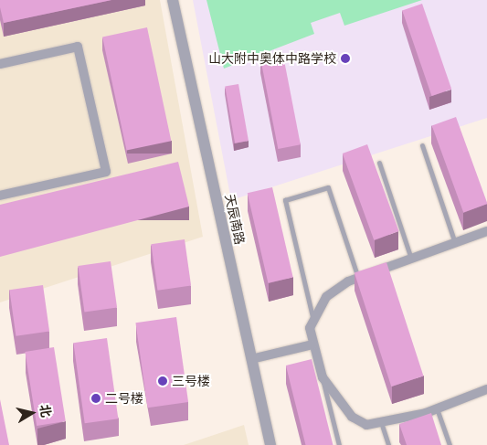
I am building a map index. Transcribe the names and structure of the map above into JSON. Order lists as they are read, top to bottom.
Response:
{
  "streets": {
    "street": ["天辰南路"]
  },
  "places": ["山大附中奥体中路学校", "三号楼", "二号楼"],
  "north": "right"
}
